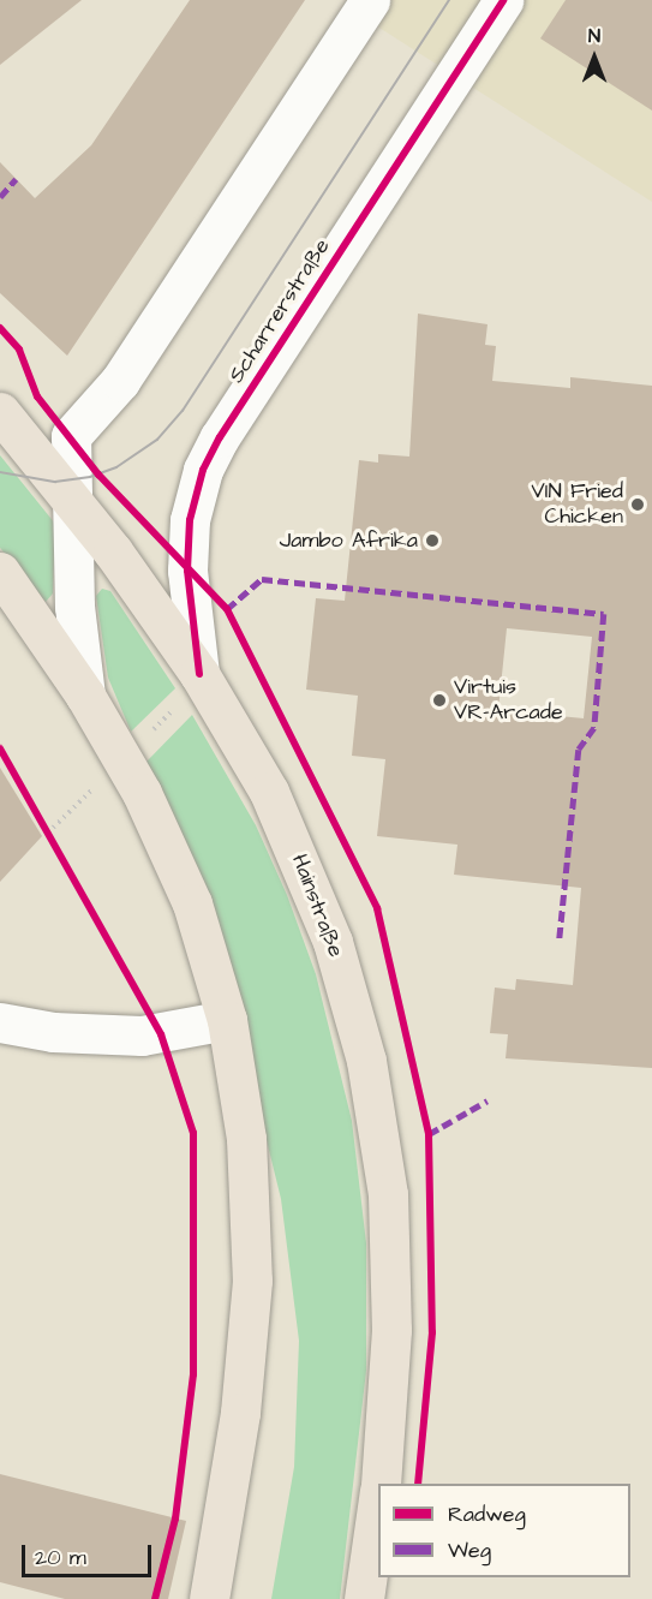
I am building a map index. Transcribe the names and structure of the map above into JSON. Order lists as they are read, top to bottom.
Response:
{
  "streets": {
    "main road": ["Hainstraße"],
    "street": ["Scharrerstraße"]
  },
  "crossings": [
    ["Scharrerstraße", "Hainstraße"]
  ],
  "places": ["VIN Fried Chicken", "Jambo Afrika", "Virtuis VR-Arcade"],
  "legend": ["Radweg", "Weg"],
  "scale_bar": "20 m",
  "north": "top"
}
